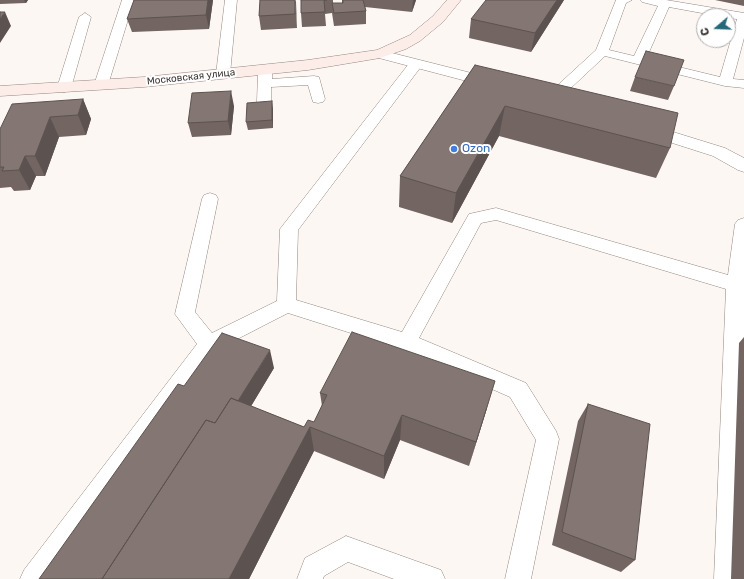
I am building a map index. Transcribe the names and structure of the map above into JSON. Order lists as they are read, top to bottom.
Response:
{
  "streets": {
    "street": ["Московская улица"]
  },
  "places": ["Ozon"],
  "north": "left"
}
